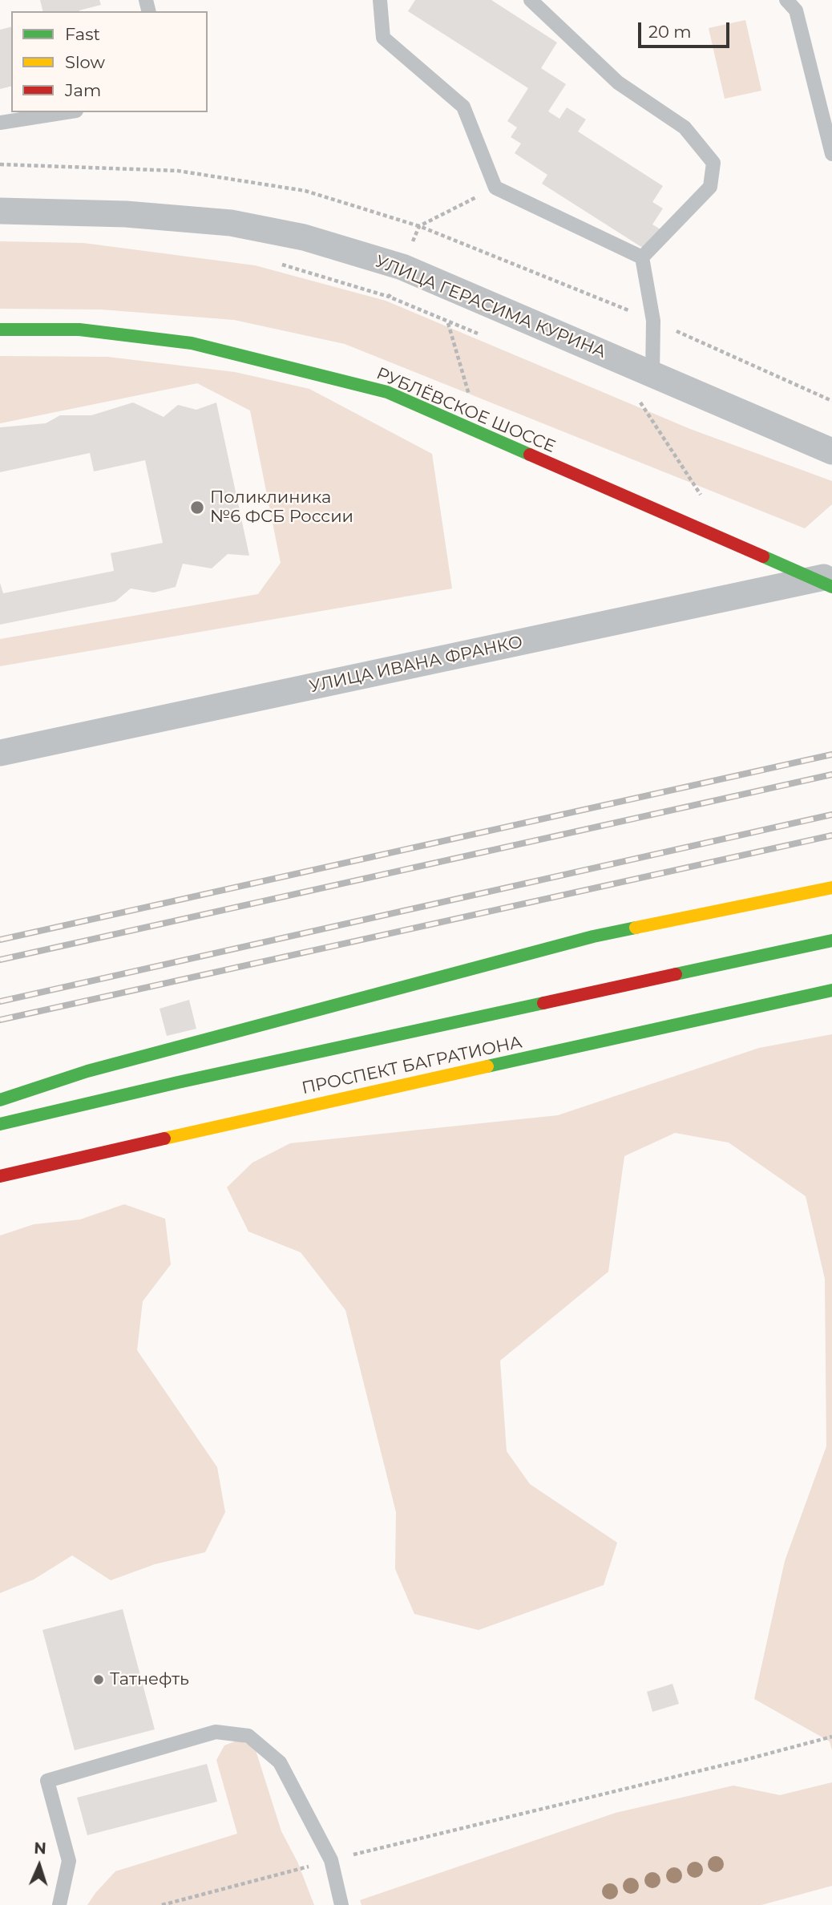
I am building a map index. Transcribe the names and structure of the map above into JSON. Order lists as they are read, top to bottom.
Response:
{
  "streets": {
    "street": [
      "УЛИЦА ГЕРАСИМА КУРИНА",
      "РУБЛЁВСКОЕ ШОССЕ",
      "УЛИЦА ИВАНА ФРАНКО",
      "ПРОСПЕКТ БАГРАТИОНА"
    ]
  },
  "places": ["Поликлиника №6 ФСБ России", "Татнефть"],
  "legend": ["Fast", "Slow", "Jam"],
  "scale_bar": "20 m",
  "north": "top"
}
